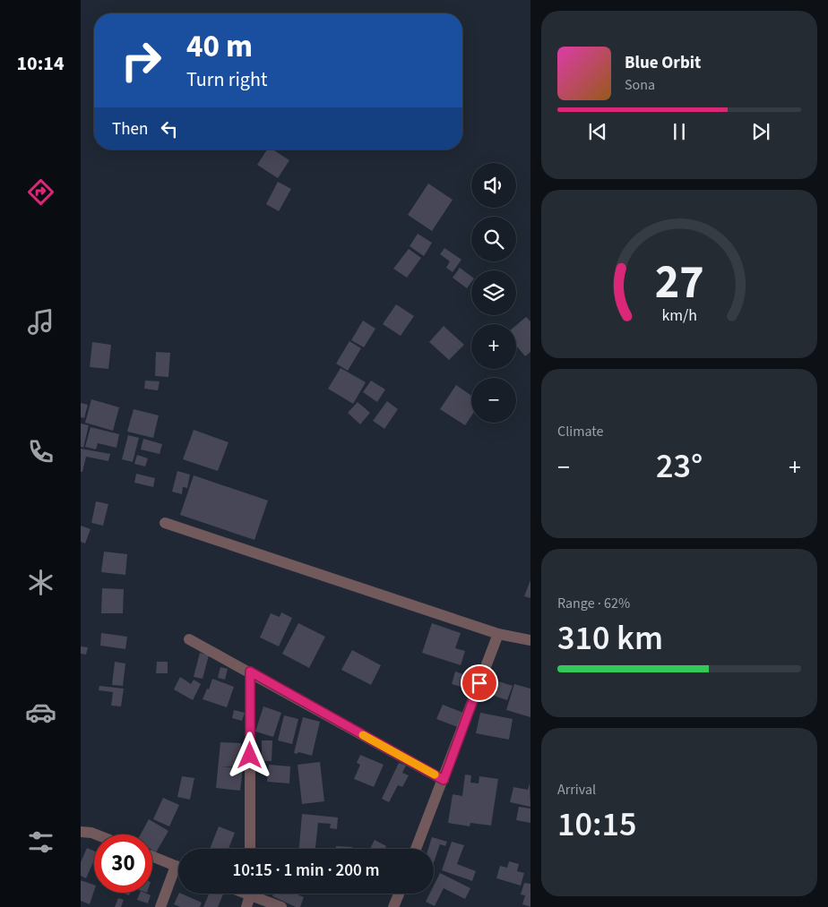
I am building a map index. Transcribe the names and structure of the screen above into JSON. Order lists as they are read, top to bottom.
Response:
{
  "page": {
    "tabs": "10:14",
    "turn": ["40 m", "Turn right"],
    "song": ["Blue Orbit", "Sona"],
    "then": "Then",
    "map_buttons": ["+", "−"],
    "tile": [
      "Climate",
      ["Range · 62%", "310 km"],
      ["Arrival", "10:15"]
    ],
    "heat": ["−", "23°", "+"],
    "limit": "30",
    "trip": "10:15 · 1 min · 200 m",
    "gauge": ["27", "km/h"]
  }
}
